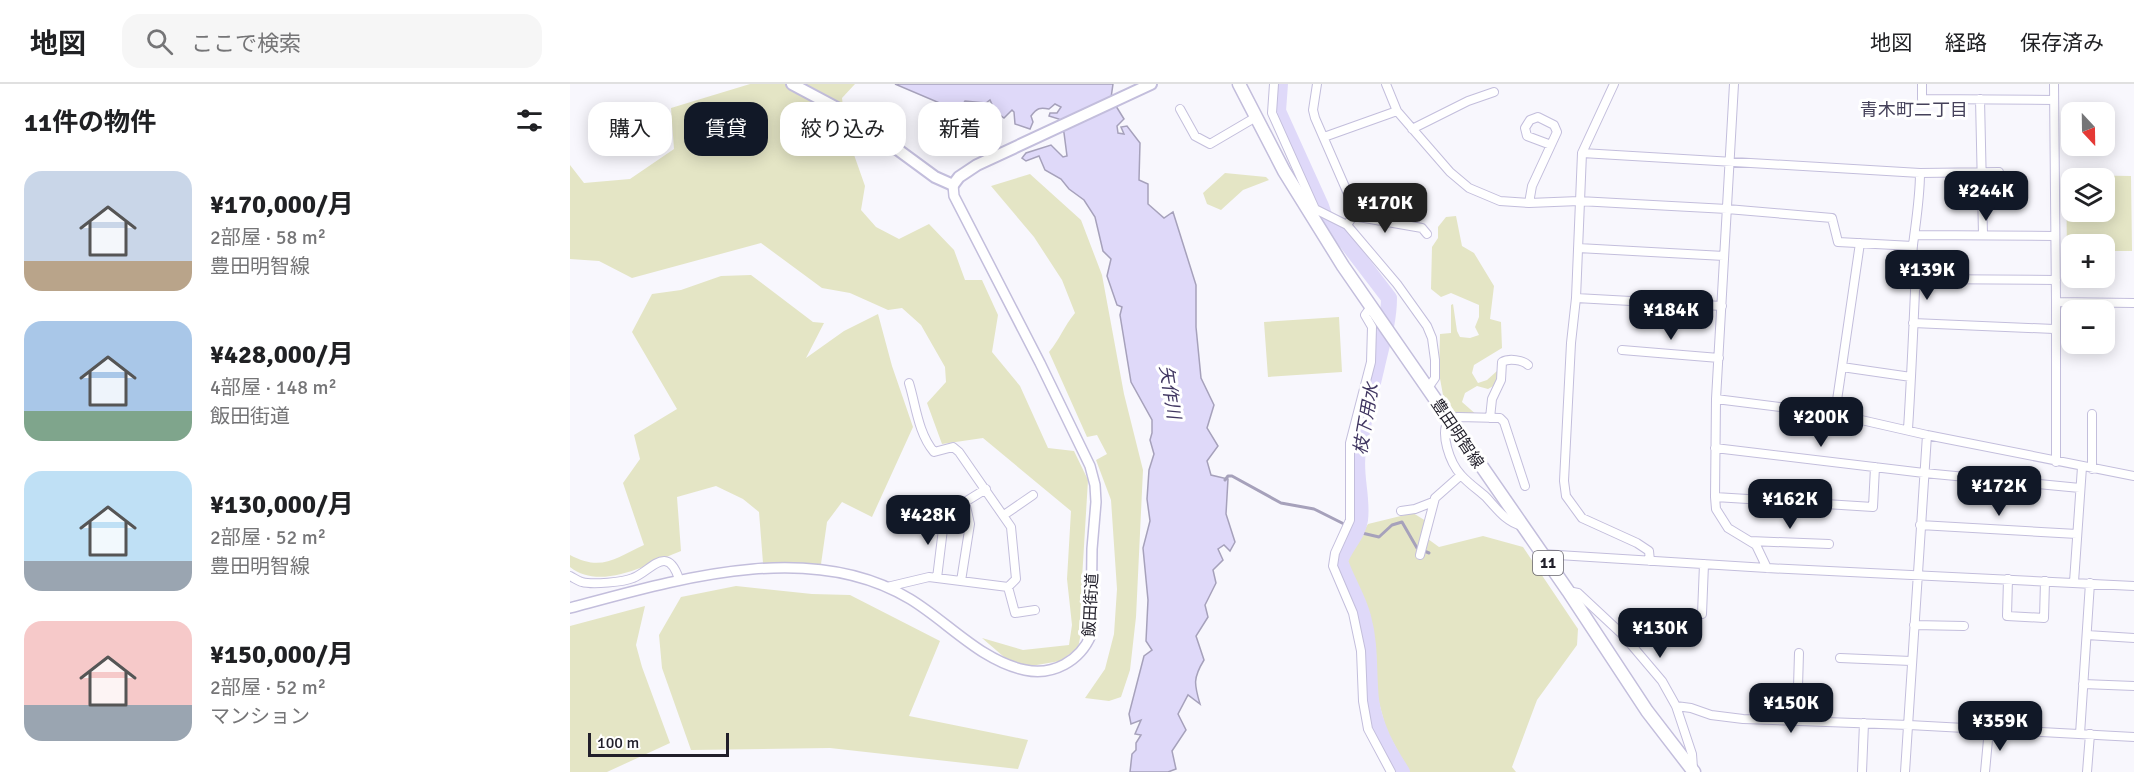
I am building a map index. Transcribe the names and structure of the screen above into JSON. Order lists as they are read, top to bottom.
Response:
{
  "streets": {
    "main road": ["豊田明智線", "11"],
    "street": ["飯田街道"]
  },
  "districts": ["青木町二丁目"],
  "water": ["矢作川", "枝下用水"],
  "scale_bar": "100 m",
  "north": "bottom",
  "page": {
    "header": "地図",
    "search": "ここで検索",
    "nav": ["地図", "経路", "保存済み"],
    "heading": "11件の物件",
    "map_buttons": ["+", "−"],
    "chip": [
      "購入",
      "賃貸",
      "絞り込み",
      "新着"
    ],
    "list": [
      {
        "name": "¥170,000/月",
        "note": "2部屋 · 58 m² · 豊田明智線"
      },
      {
        "name": "¥428,000/月",
        "note": "4部屋 · 148 m² · 飯田街道"
      },
      {
        "name": "¥130,000/月",
        "note": "2部屋 · 52 m² · 豊田明智線"
      },
      {
        "name": "¥150,000/月",
        "note": "2部屋 · 52 m² · マンション"
      }
    ],
    "price": [
      "¥244K",
      "¥170K",
      "¥139K",
      "¥184K",
      "¥200K",
      "¥172K",
      "¥162K",
      "¥428K",
      "¥130K",
      "¥150K",
      "¥359K"
    ],
    "scale": "100 m"
  }
}
